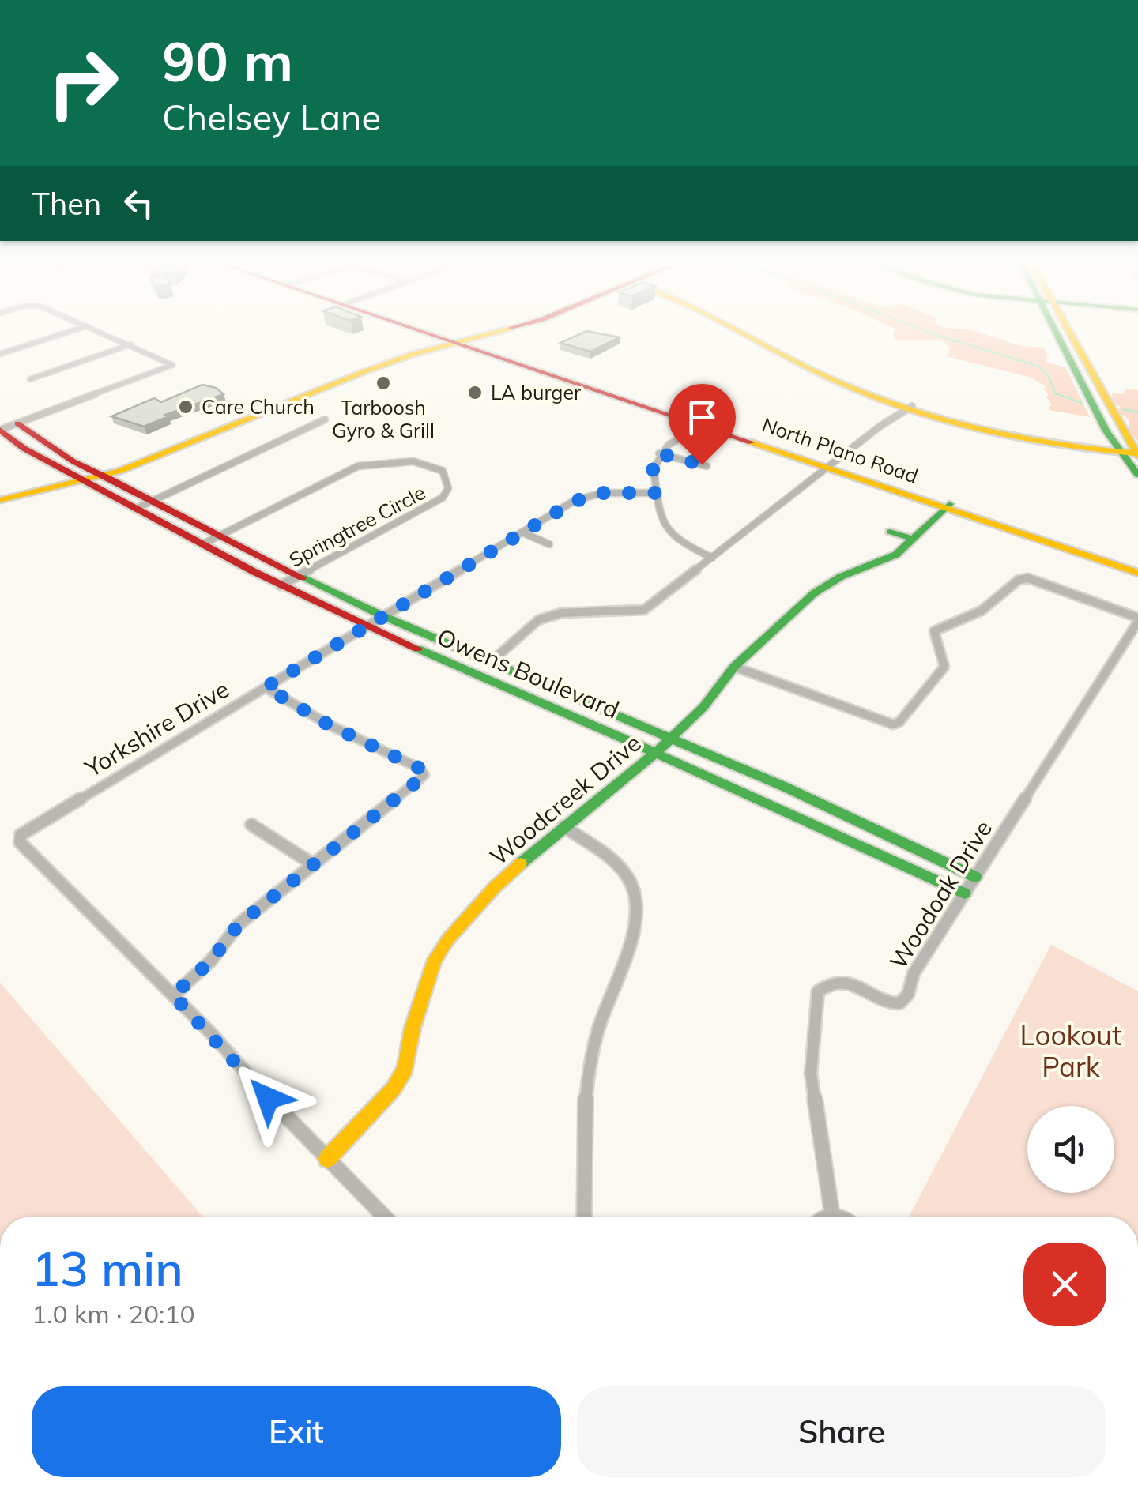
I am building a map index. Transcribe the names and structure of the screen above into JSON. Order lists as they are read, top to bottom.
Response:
{
  "streets": {
    "main road": ["North Plano Road", "Owens Boulevard", "Woodcreek Drive"],
    "street": ["Springtree Circle", "Yorkshire Drive", "Woodoak Drive"]
  },
  "crossings": [
    ["North Plano Road", "Woodcreek Drive"],
    ["Springtree Circle", "Owens Boulevard"],
    ["Owens Boulevard", "Yorkshire Drive"],
    ["Owens Boulevard", "Woodcreek Drive"],
    ["Owens Boulevard", "Woodoak Drive"]
  ],
  "parks": ["Lookout Park"],
  "places": ["Tarboosh Gyro & Grill", "LA burger", "Care Church"],
  "page": {
    "turn": ["90 m", "Chelsey Lane"],
    "then": "Then",
    "heading": ["13 min", "1.0 km · 20:10"],
    "buttons": ["Exit", "Share"]
  }
}
